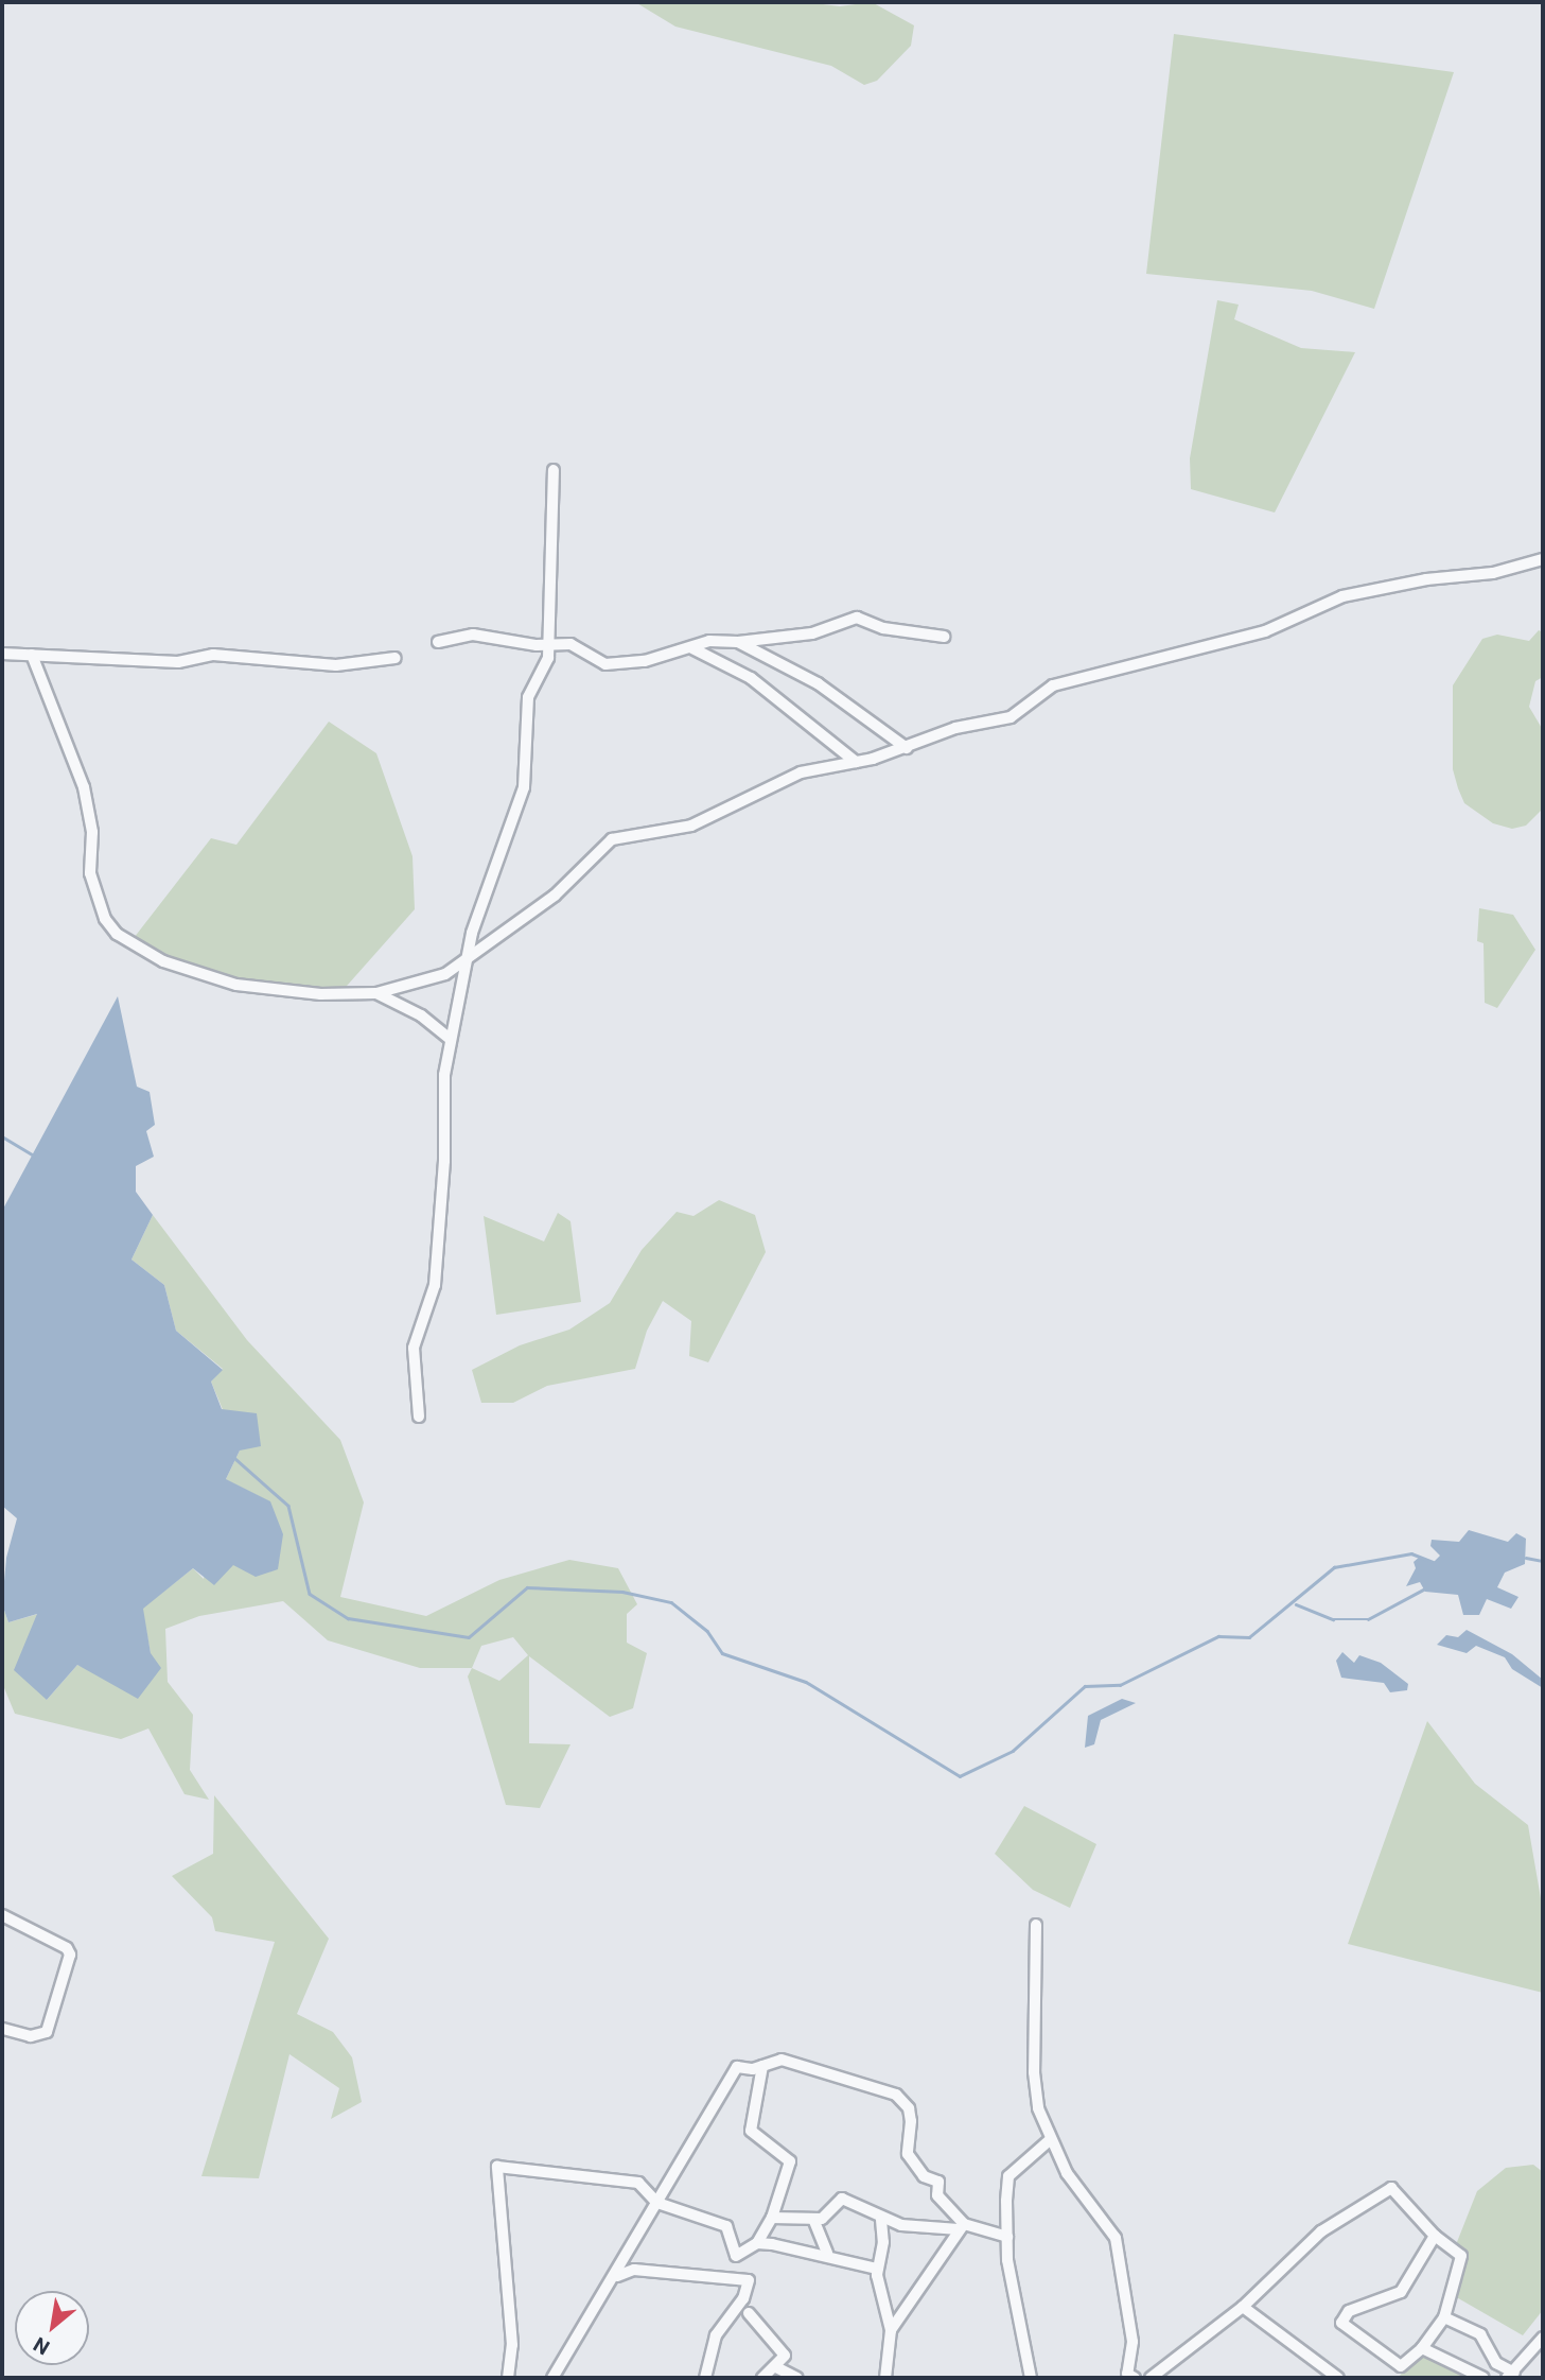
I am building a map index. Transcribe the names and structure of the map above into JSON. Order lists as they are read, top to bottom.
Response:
{
  "north": "bottom left"
}
